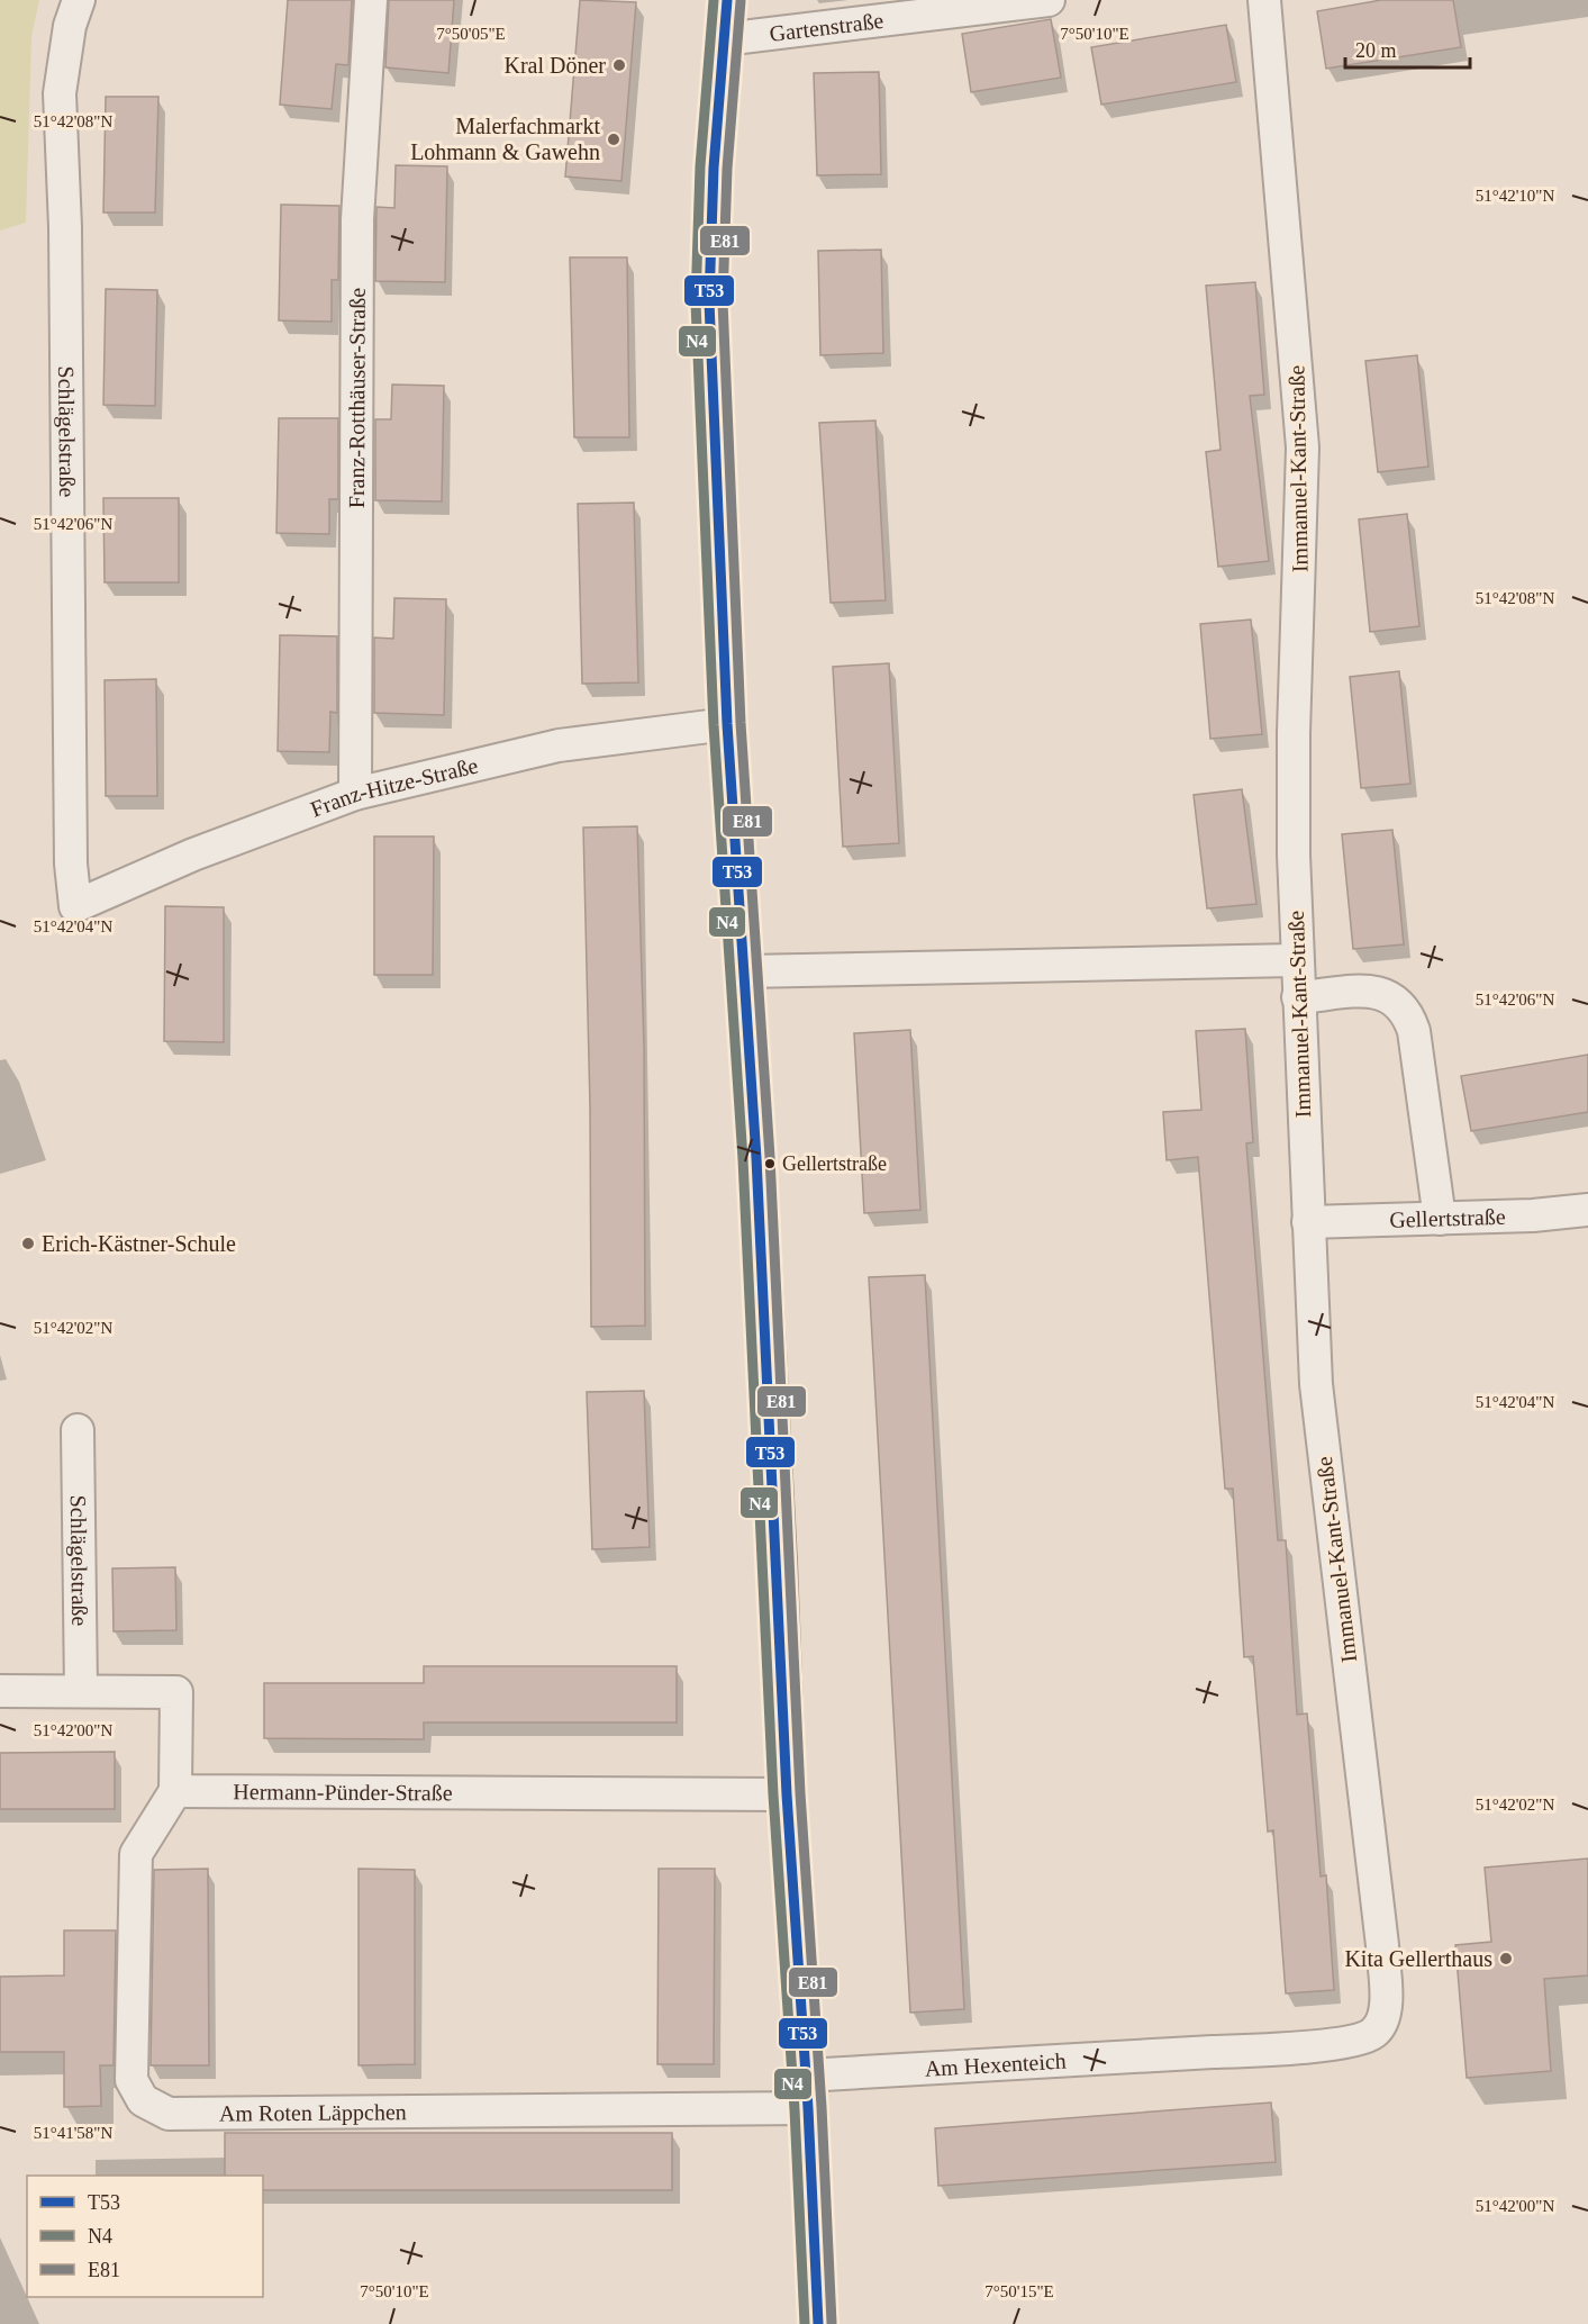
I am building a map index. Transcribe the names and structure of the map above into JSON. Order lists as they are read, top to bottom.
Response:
{
  "streets": {
    "street": [
      "Gartenstraße",
      "Franz-Rotthäuser-Straße",
      "Schlägelstraße",
      "Immanuel-Kant-Straße",
      "Franz-Hitze-Straße",
      "Gellertstraße",
      "Hermann-Pünder-Straße",
      "Am Hexenteich",
      "Am Roten Läppchen"
    ]
  },
  "crossings": [
    ["Franz-Rotthäuser-Straße", "Franz-Hitze-Straße"],
    ["Schlägelstraße", "Franz-Hitze-Straße"],
    ["Immanuel-Kant-Straße", "Gellertstraße"],
    ["Immanuel-Kant-Straße", "Am Hexenteich"],
    ["Hermann-Pünder-Straße", "Am Roten Läppchen"],
    ["Am Hexenteich", "Am Roten Läppchen"]
  ],
  "places": [
    "Kral Döner",
    "Malerfachmarkt Lohmann & Gawehn",
    "Gellertstraße",
    "Erich-Kästner-Schule",
    "Kita Gellerthaus"
  ],
  "lines": ["transit line T53", "transit line N4", "transit line E81"],
  "legend": ["T53", "N4", "E81"],
  "scale_bar": "20 m",
  "coordinates": [
    "7°50'05\"E",
    "7°50'10\"E",
    "51°42'08\"N",
    "51°42'10\"N",
    "51°42'06\"N",
    "51°42'04\"N",
    "51°42'02\"N",
    "51°42'00\"N",
    "51°41'58\"N",
    "7°50'15\"E"
  ]
}
